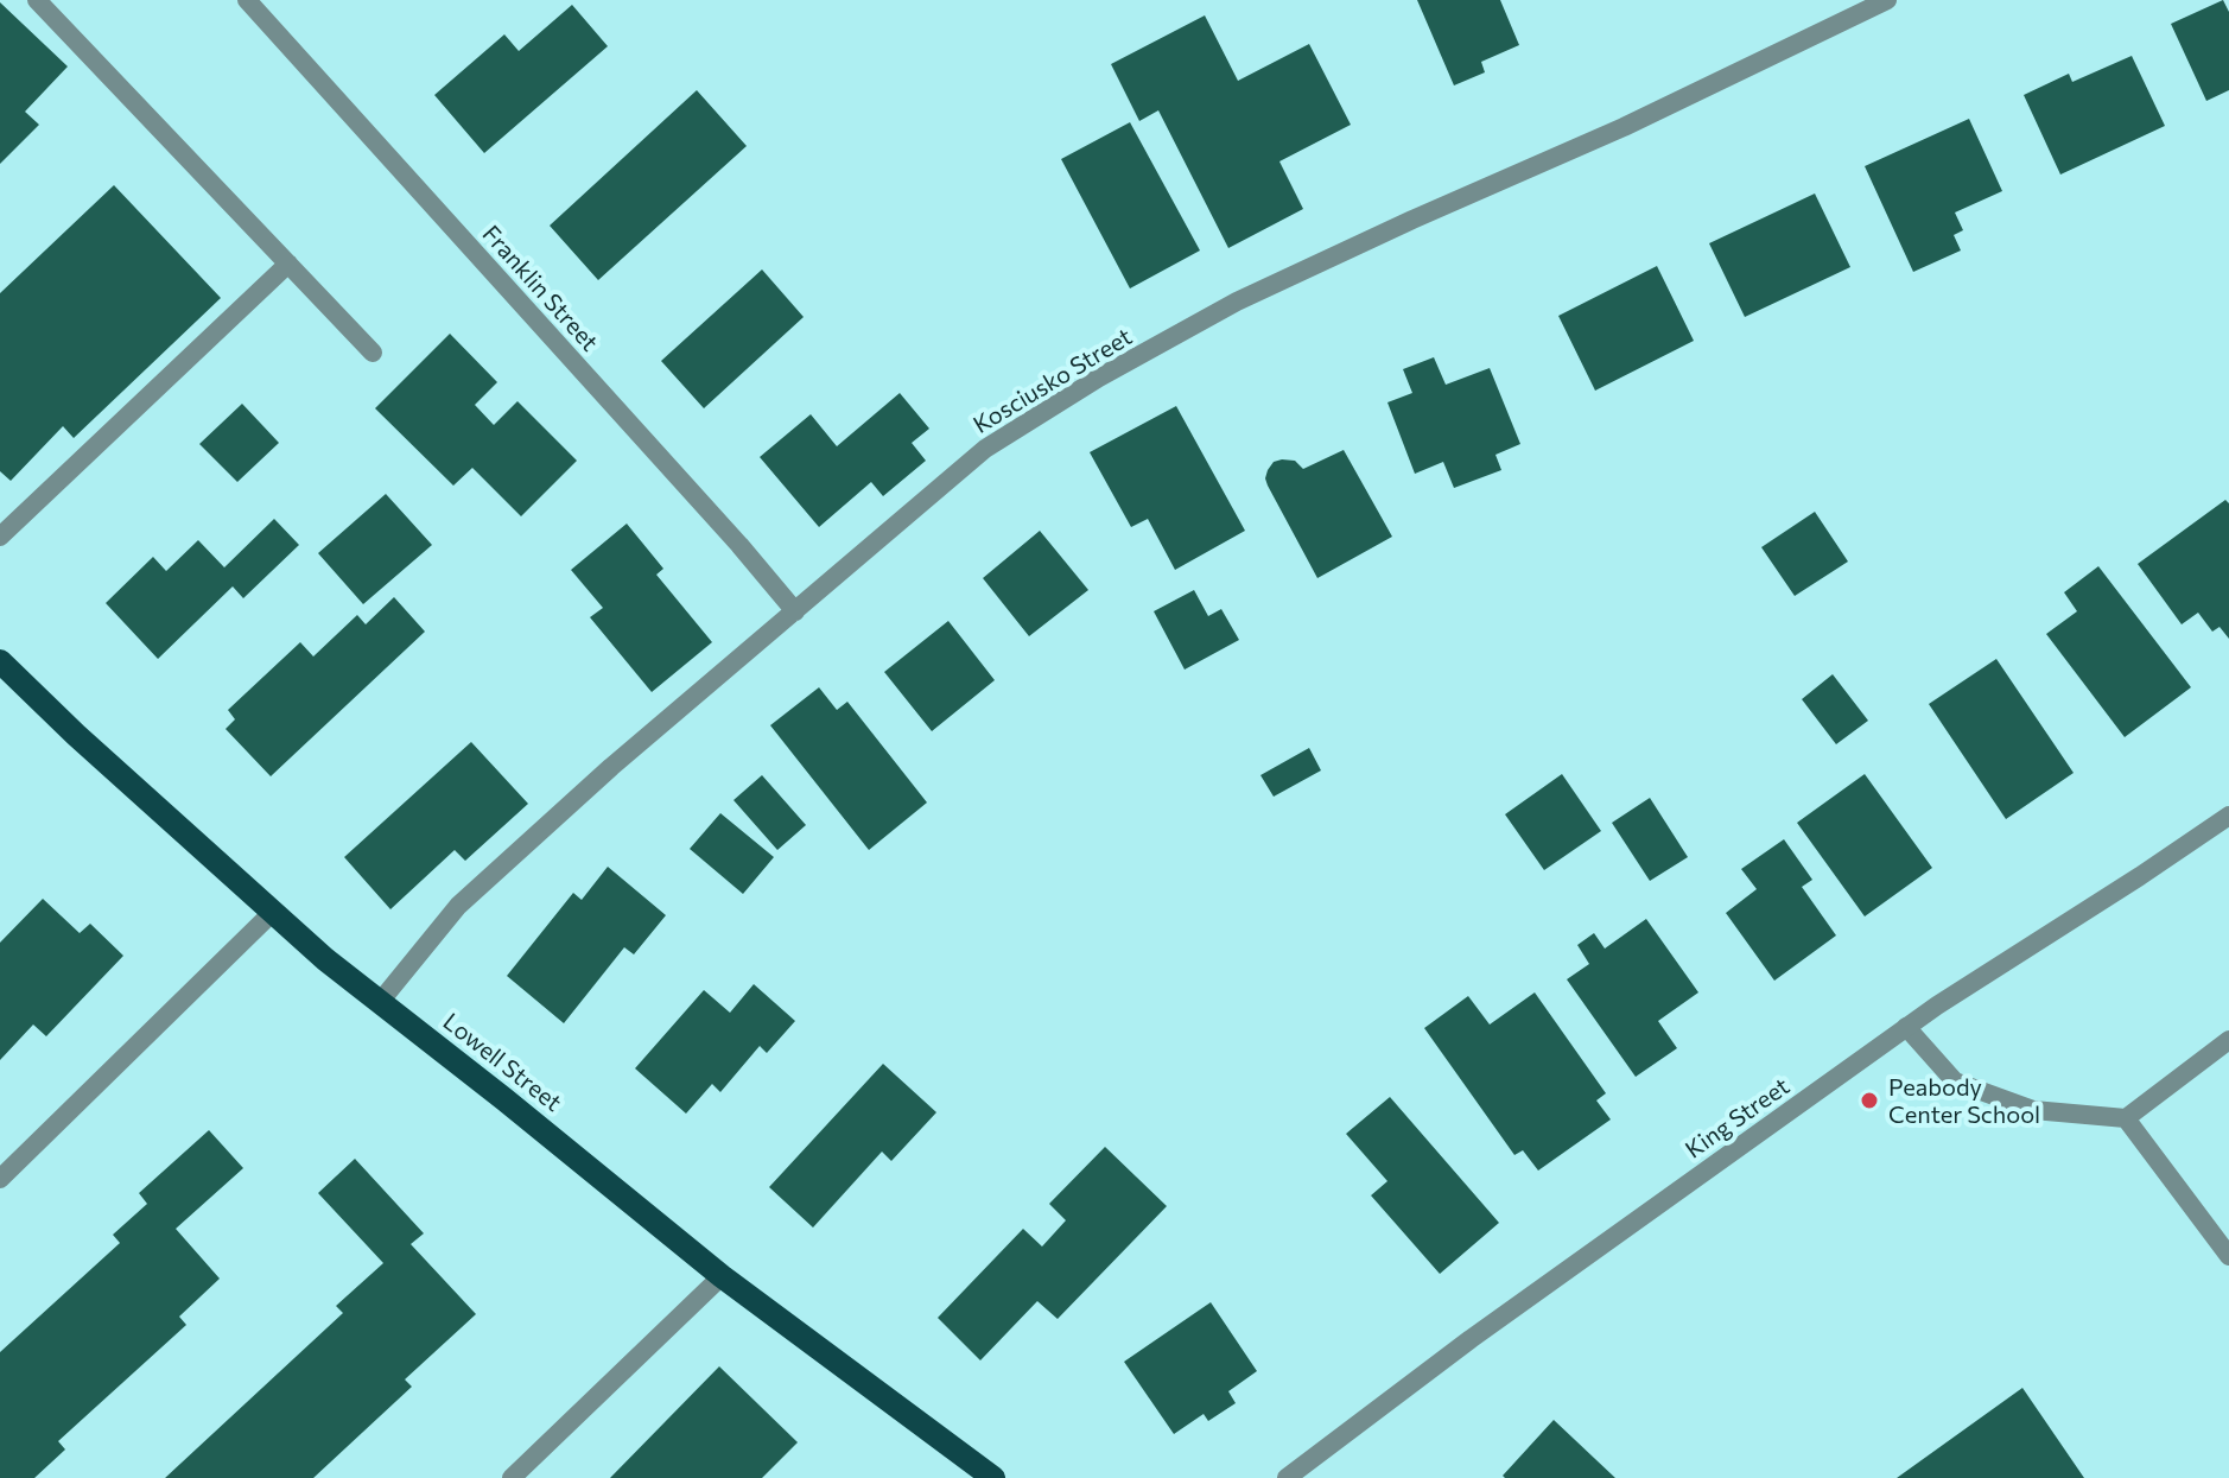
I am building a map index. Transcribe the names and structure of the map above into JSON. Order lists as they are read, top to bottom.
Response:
{
  "streets": {
    "main road": ["Lowell Street"],
    "street": ["Franklin Street", "Kosciusko Street", "King Street"]
  },
  "crossings": [
    ["Franklin Street", "Kosciusko Street"],
    ["Kosciusko Street", "Lowell Street"]
  ],
  "places": ["Peabody Center School"]
}
